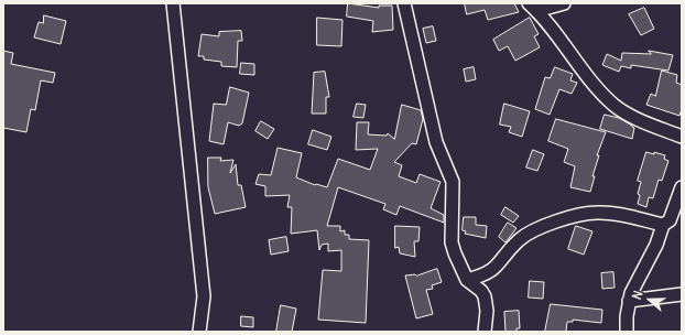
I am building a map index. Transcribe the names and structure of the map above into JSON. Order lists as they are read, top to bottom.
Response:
{
  "north": "left"
}
